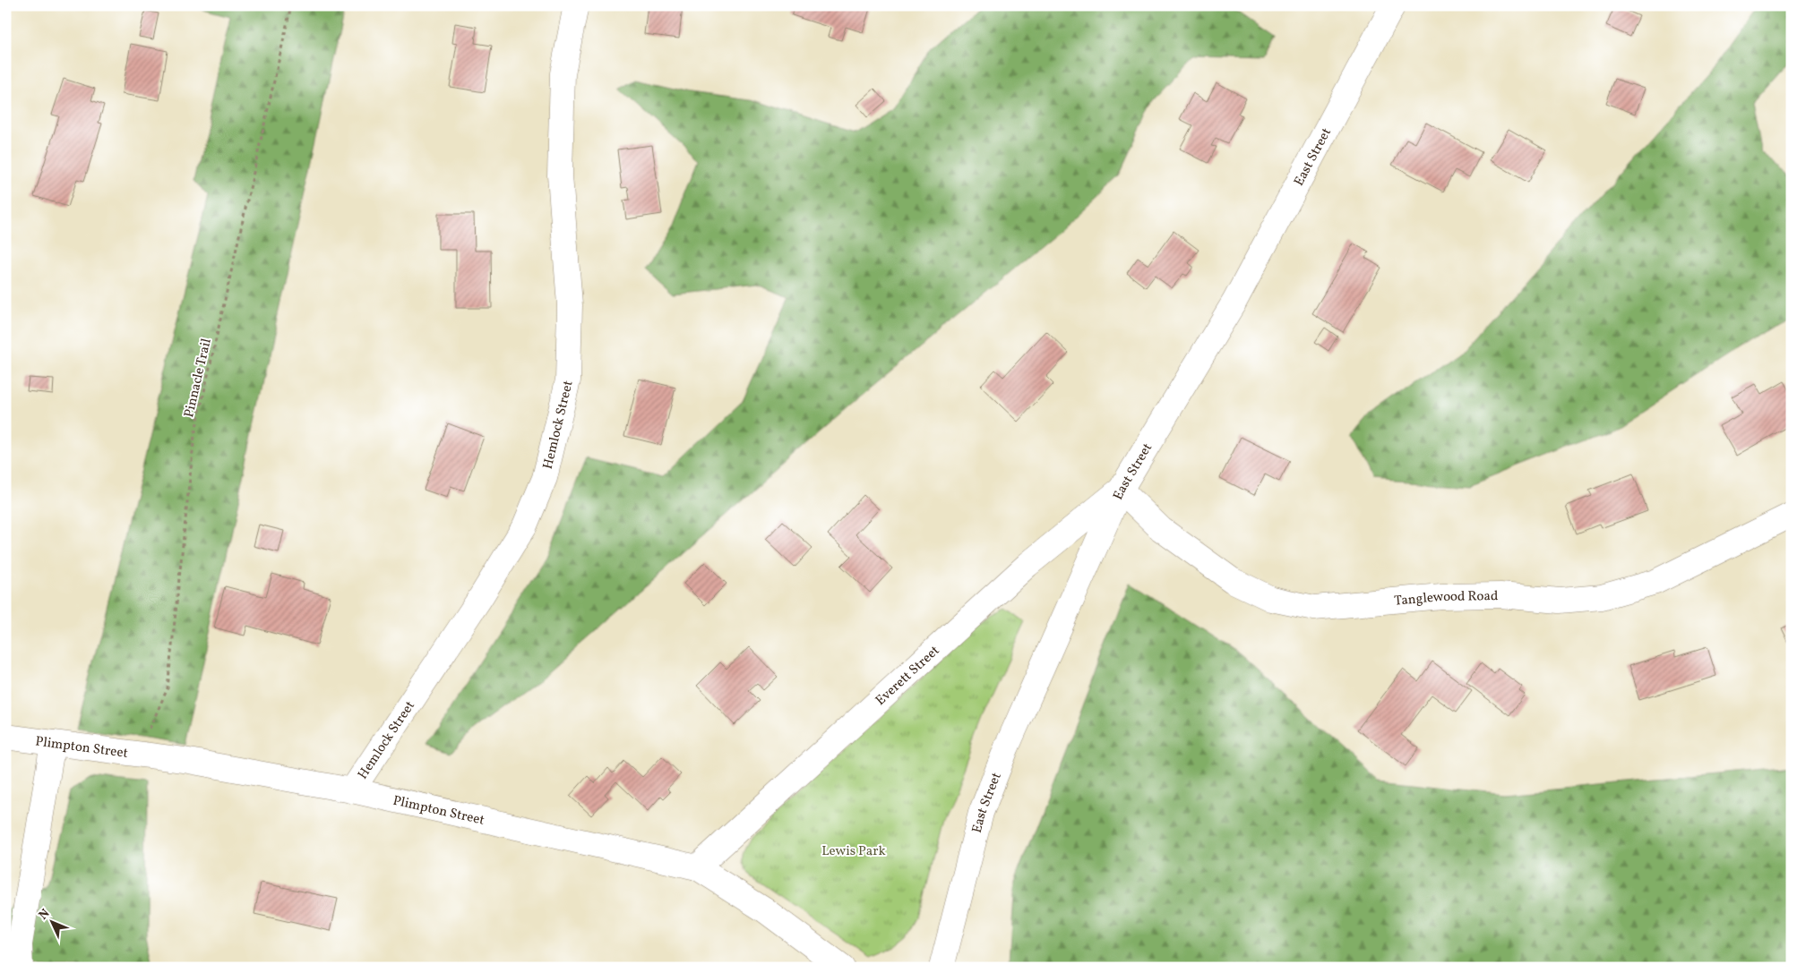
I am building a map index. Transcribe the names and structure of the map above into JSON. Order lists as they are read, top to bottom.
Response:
{
  "streets": {
    "street": [
      "East Street",
      "Hemlock Street",
      "Tanglewood Road",
      "Everett Street",
      "Plimpton Street"
    ],
    "path": ["Pinnacle Trail"]
  },
  "crossings": [
    ["East Street", "Tanglewood Road"],
    ["East Street", "Everett Street"],
    ["Pinnacle Trail", "Plimpton Street"],
    ["Hemlock Street", "Plimpton Street"],
    ["Tanglewood Road", "Everett Street"],
    ["Everett Street", "Plimpton Street"]
  ],
  "parks": ["Lewis Park"],
  "north": "top left"
}
